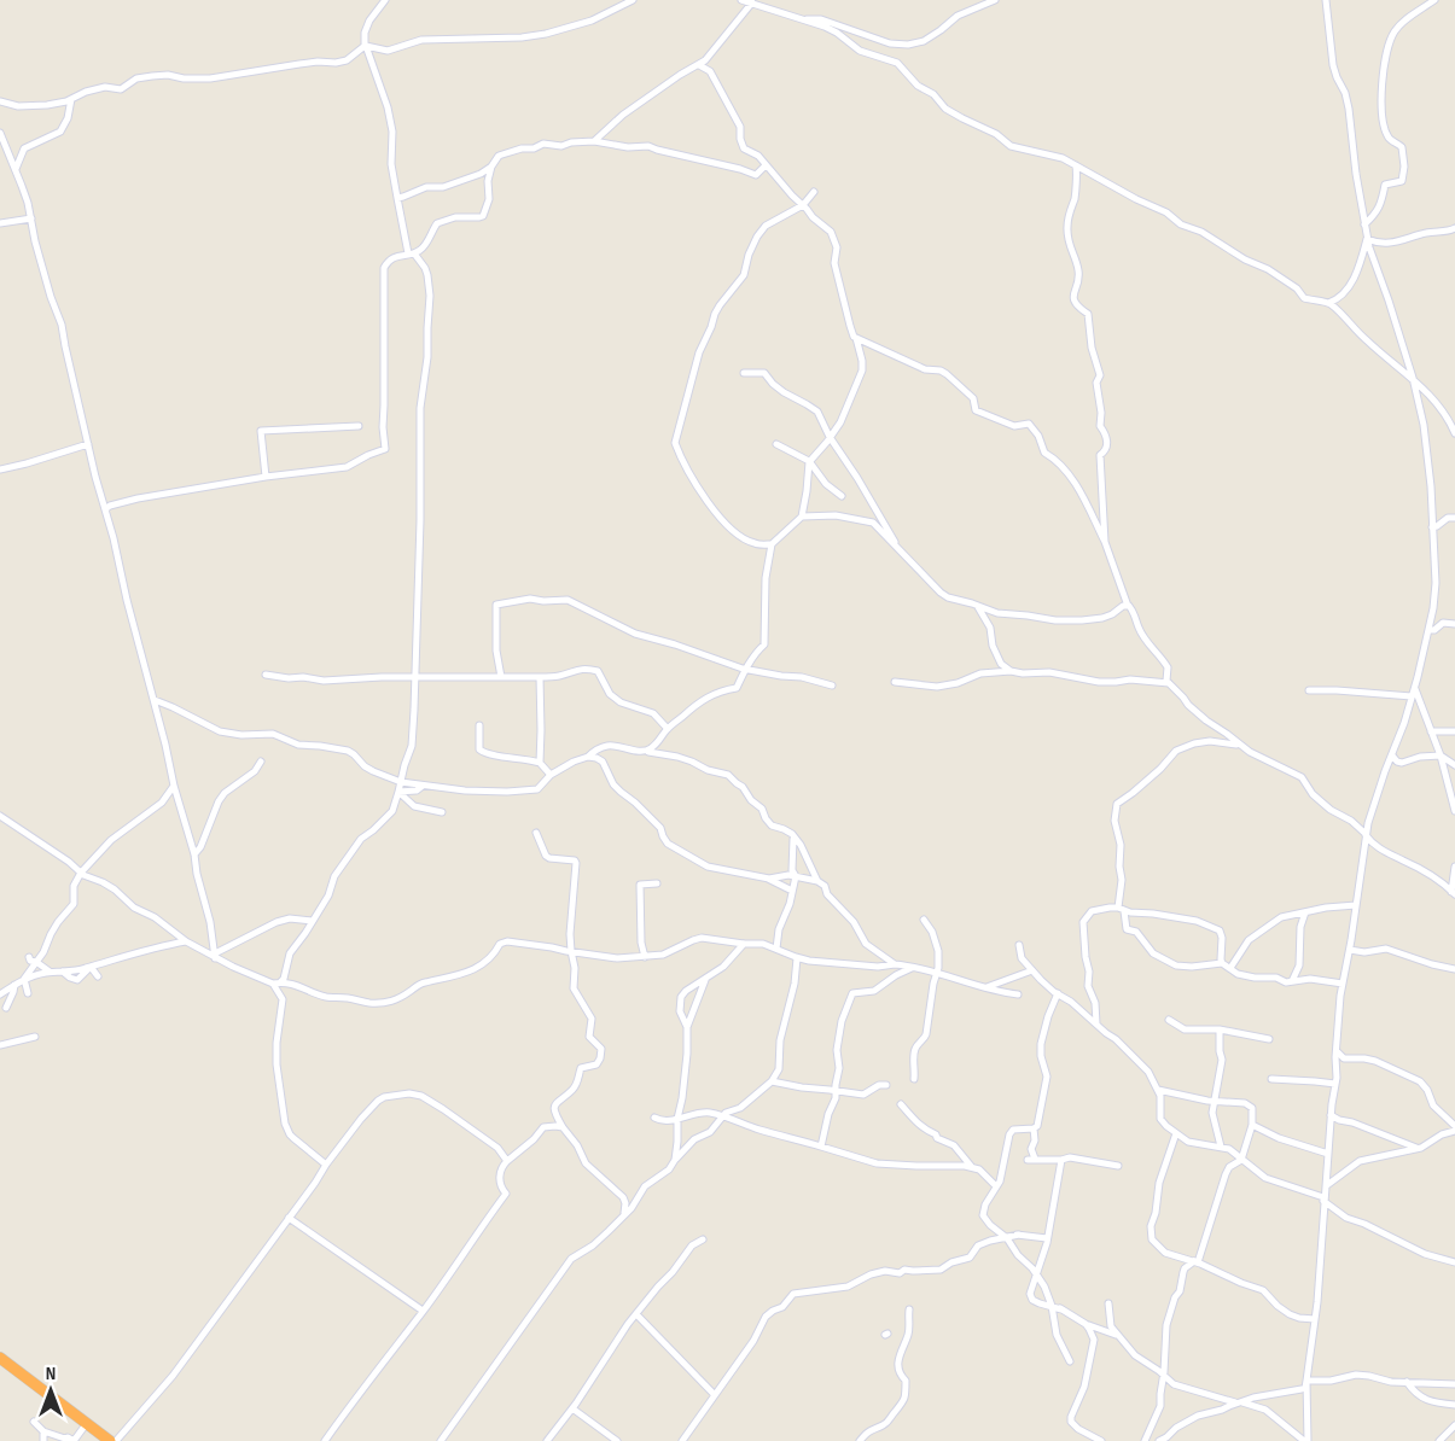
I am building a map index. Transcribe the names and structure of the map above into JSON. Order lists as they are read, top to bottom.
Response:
{
  "north": "top"
}
